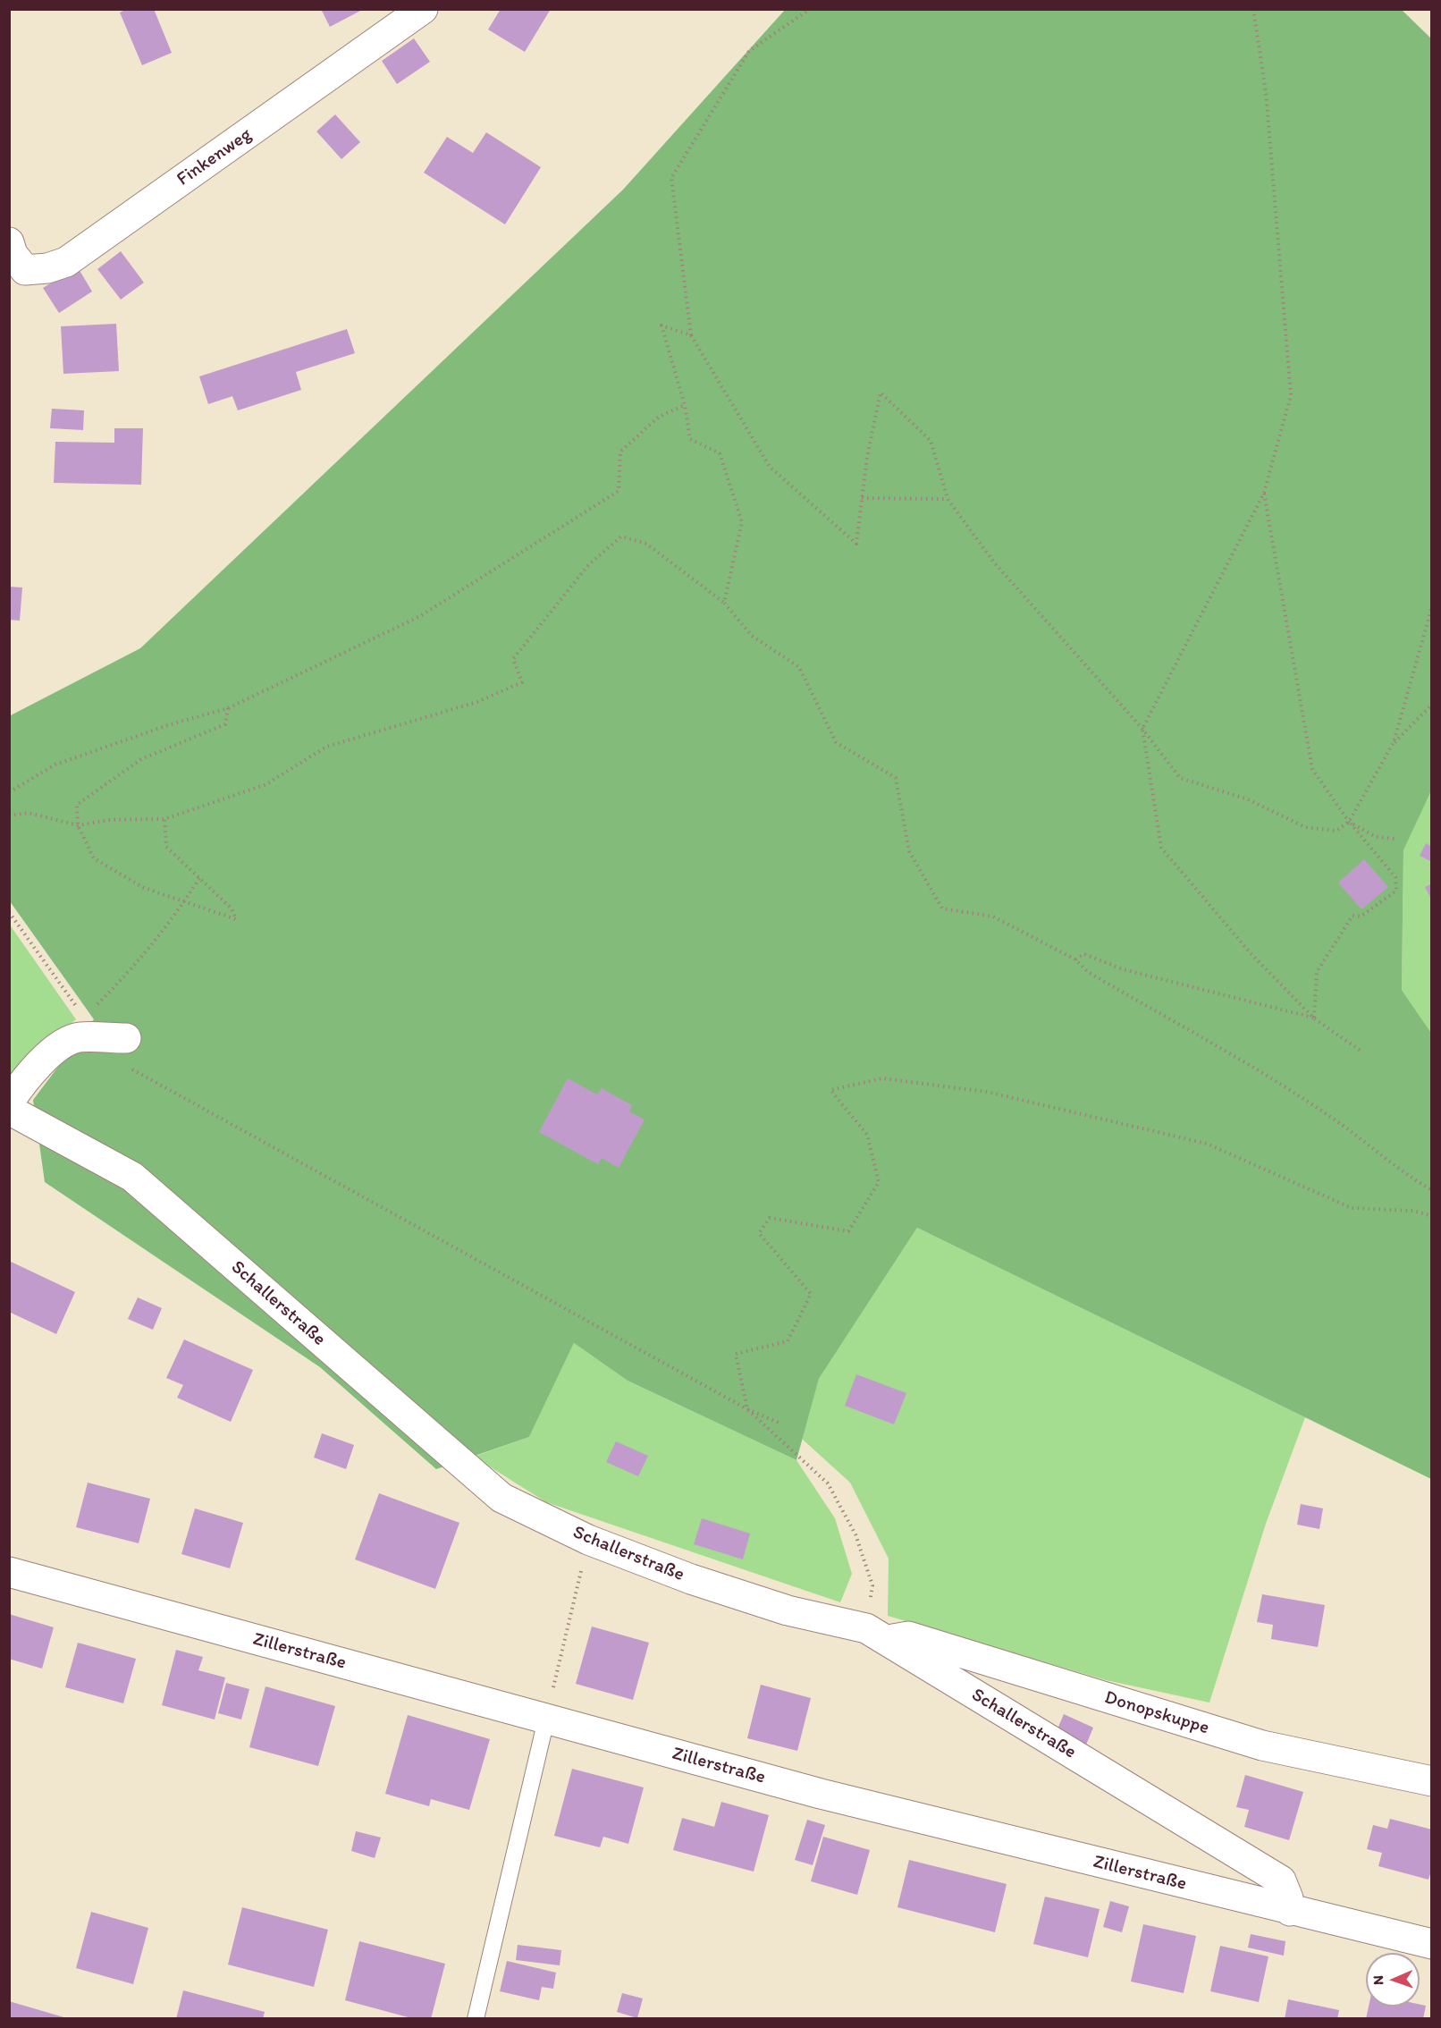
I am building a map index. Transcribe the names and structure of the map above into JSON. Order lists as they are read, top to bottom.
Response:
{
  "streets": {
    "street": [
      "Finkenweg",
      "Schallerstraße",
      "Zillerstraße",
      "Donopskuppe"
    ]
  },
  "crossings": [
    ["Schallerstraße", "Zillerstraße"],
    ["Schallerstraße", "Donopskuppe"]
  ],
  "north": "left"
}
